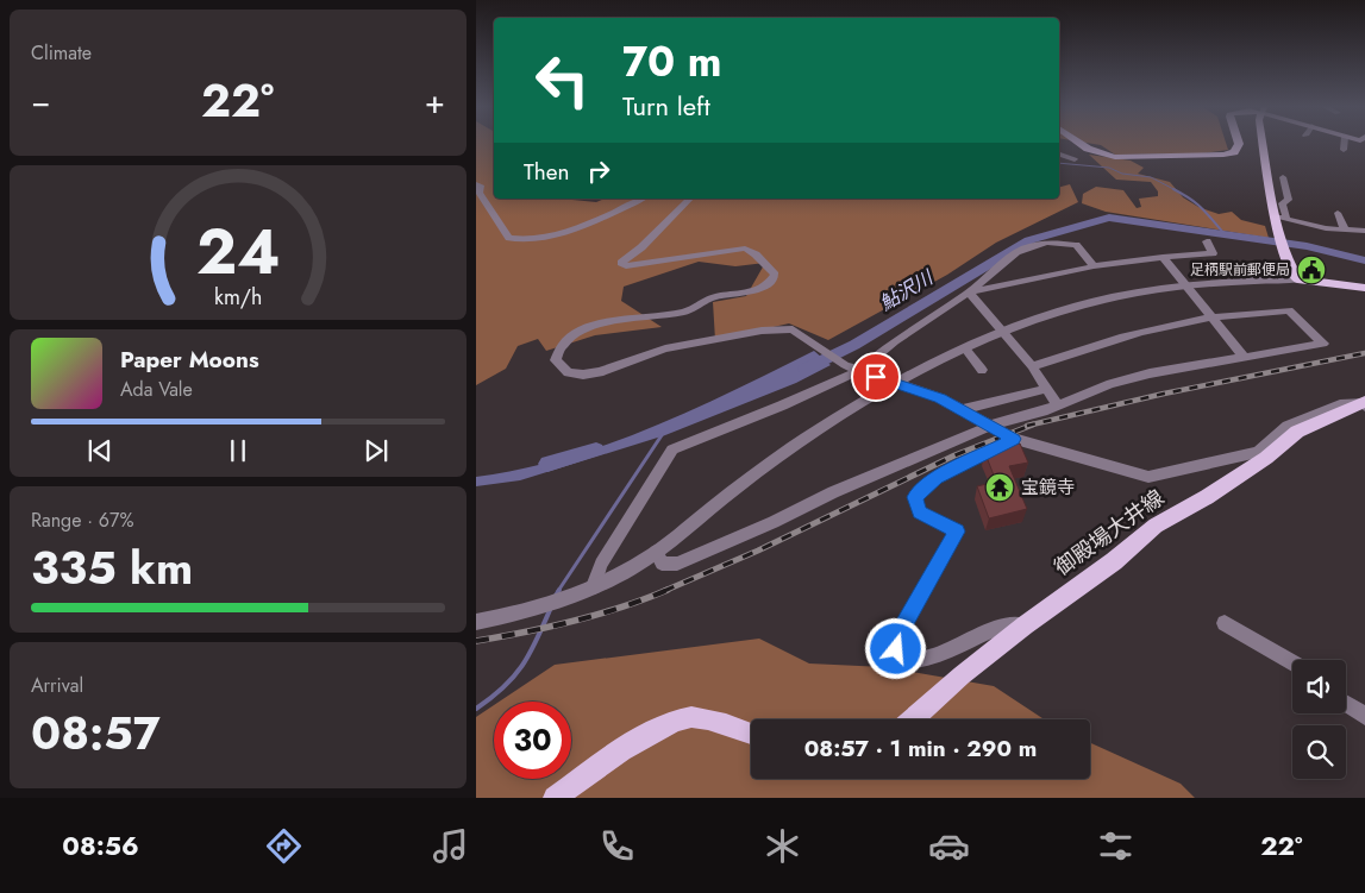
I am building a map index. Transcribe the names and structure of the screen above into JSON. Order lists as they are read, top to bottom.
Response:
{
  "streets": {
    "main road": ["御殿場大井線"]
  },
  "water": ["鮎沢川"],
  "places": {
    "public building": ["足柄駅前郵便局"],
    "temple": ["宝鏡寺"]
  },
  "page": {
    "tile": [
      "Climate",
      ["Range · 67%", "335 km"],
      ["Arrival", "08:57"]
    ],
    "turn": ["70 m", "Turn left"],
    "heat": ["−", "22°", "+"],
    "then": "Then",
    "song": ["Paper Moons", "Ada Vale"],
    "limit": "30",
    "trip": "08:57 · 1 min · 290 m",
    "tabs": ["08:56", "22°"],
    "gauge": ["24", "km/h"]
  }
}
